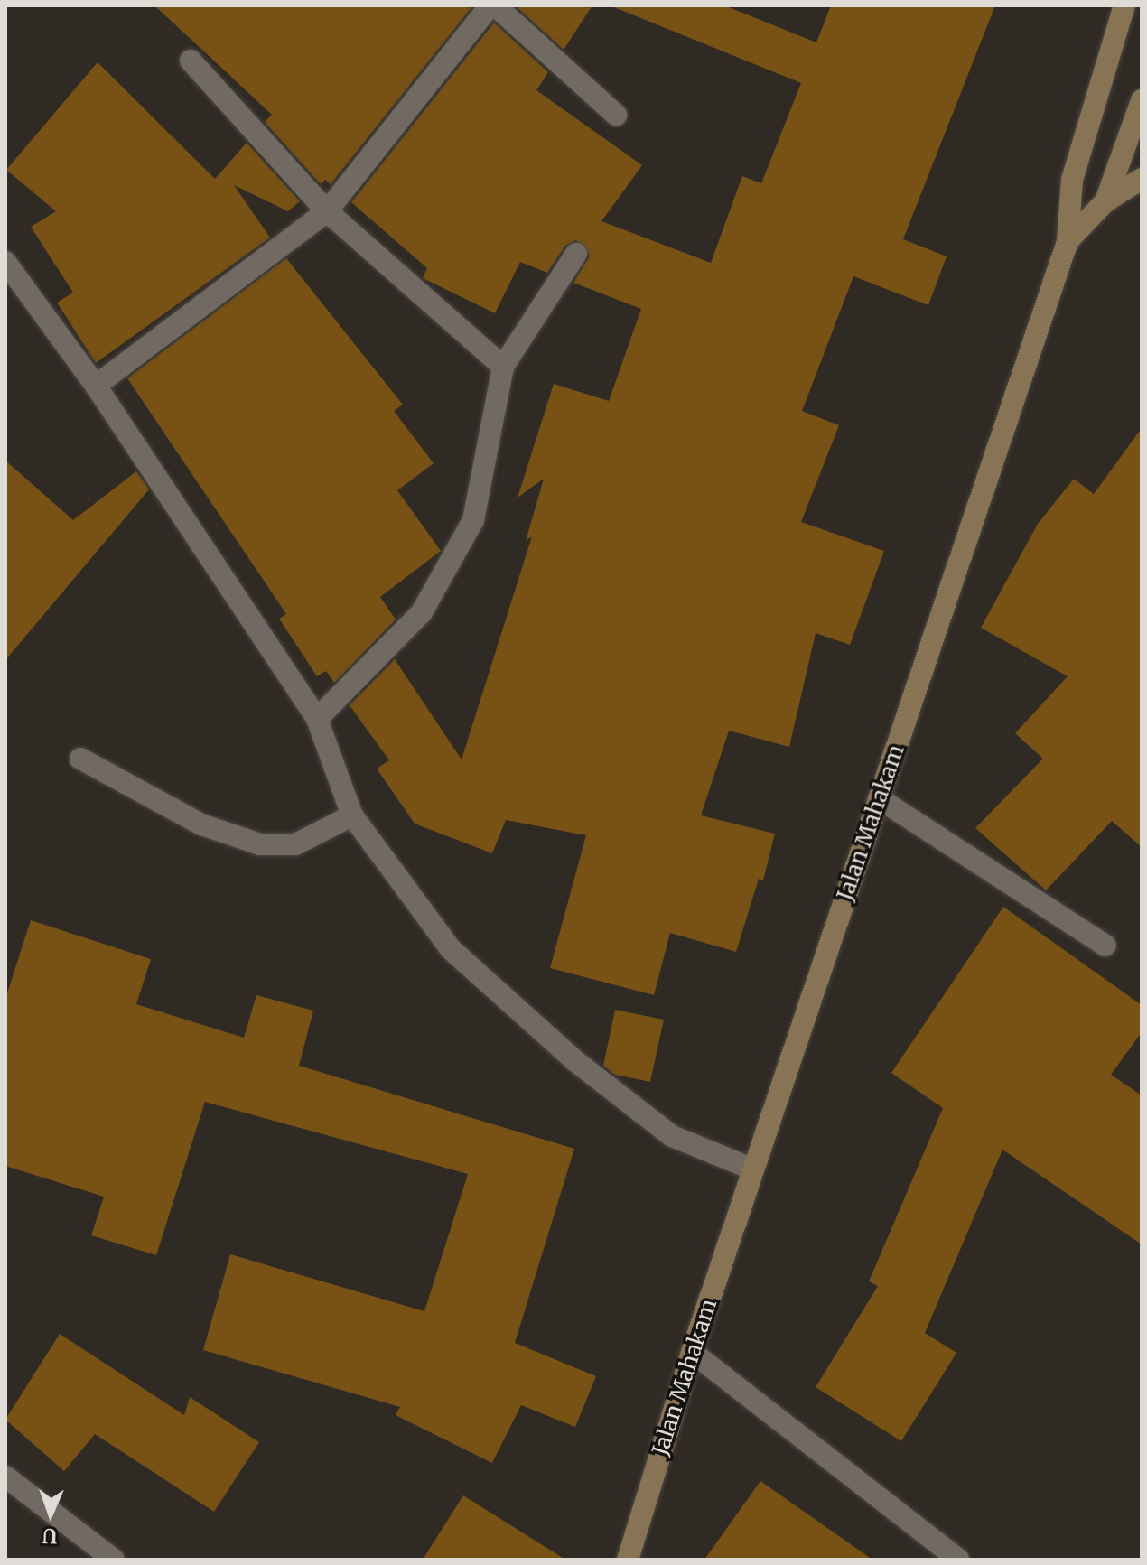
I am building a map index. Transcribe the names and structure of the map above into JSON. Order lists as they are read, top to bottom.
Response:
{
  "streets": {
    "street": ["Jalan Mahakam"]
  },
  "north": "bottom"
}
